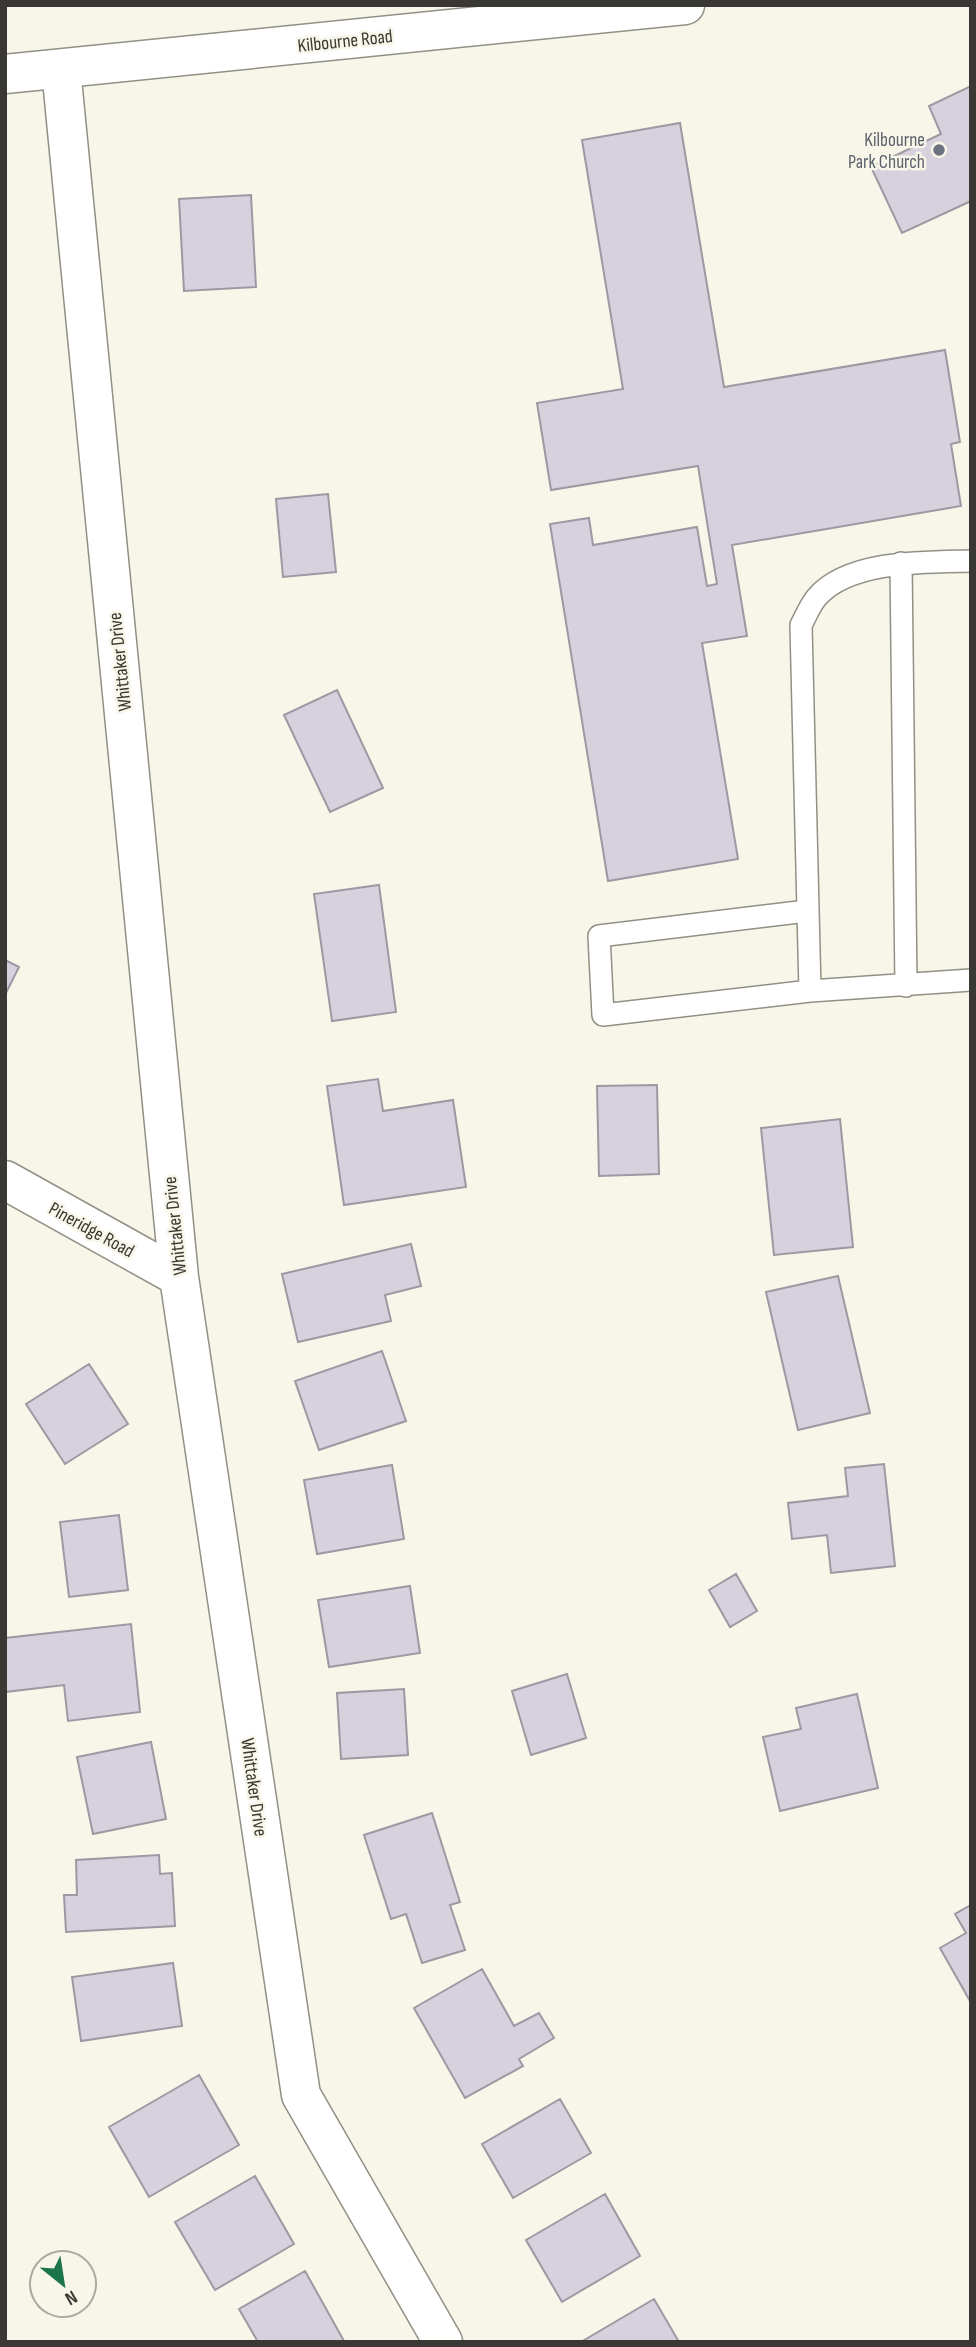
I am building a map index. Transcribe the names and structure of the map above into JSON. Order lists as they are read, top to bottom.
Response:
{
  "streets": {
    "street": ["Kilbourne Road", "Whittaker Drive", "Pineridge Road"]
  },
  "crossings": [
    ["Kilbourne Road", "Whittaker Drive"],
    ["Whittaker Drive", "Pineridge Road"]
  ],
  "places": ["Kilbourne Park Church"],
  "north": "bottom right"
}
